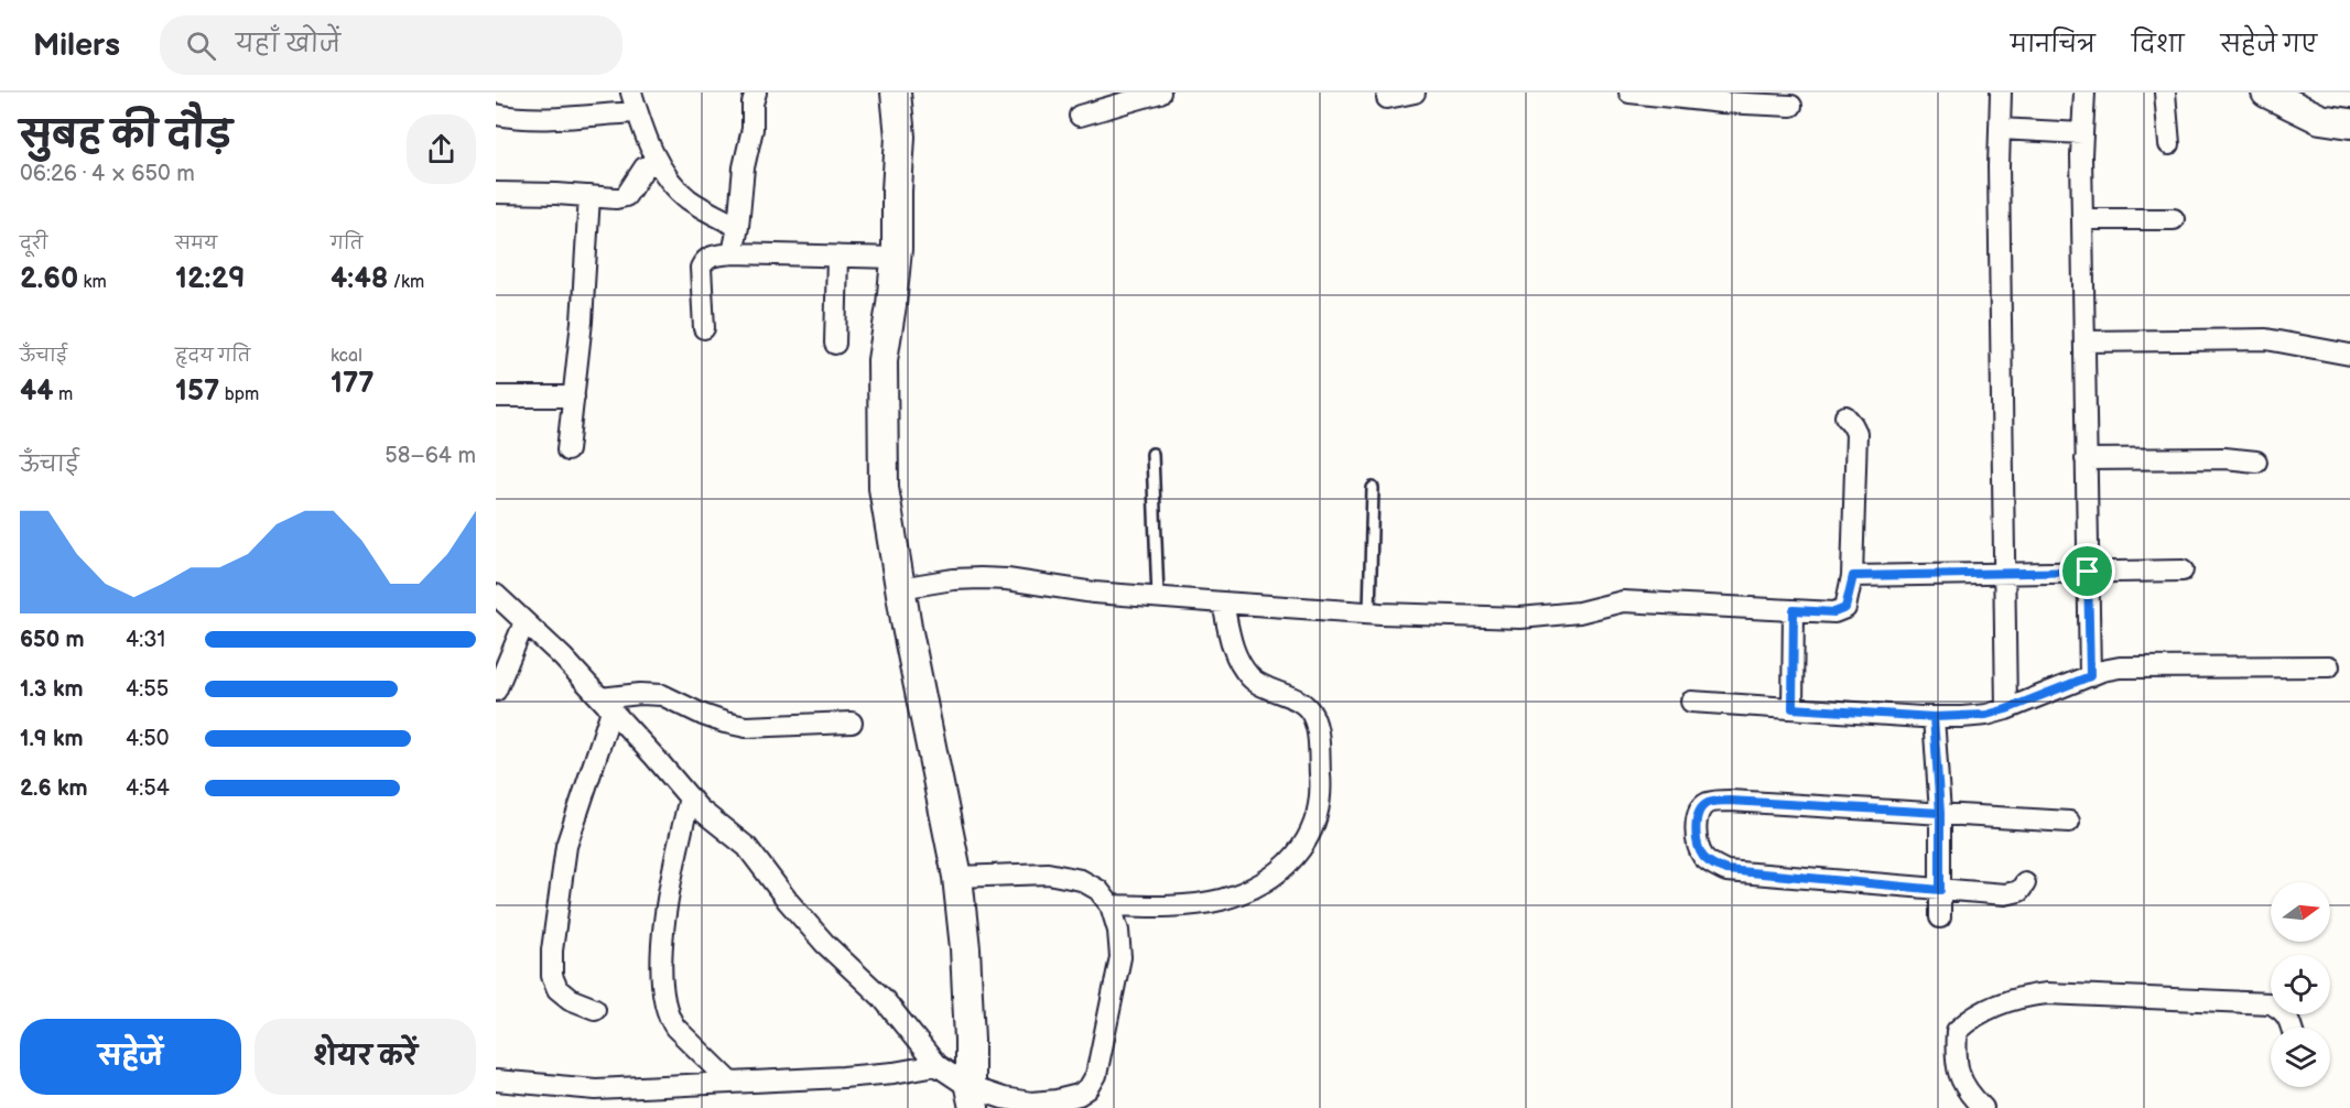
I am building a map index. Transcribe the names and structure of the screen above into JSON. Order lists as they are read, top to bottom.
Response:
{
  "north": "right",
  "page": {
    "header": "Milers",
    "search": "यहाँ खोजें",
    "nav": ["मानचित्र", "दिशा", "सहेजे गए"],
    "heading": ["सुबह की दौड़", "06:26 · 4 × 650 m"],
    "stats": [
      ["दूरी", "2.60 km"],
      ["समय", "12:29"],
      ["गति", "4:48 /km"],
      ["ऊँचाई", "44 m"],
      ["हृदय गति", "157 bpm"],
      ["kcal", "177"]
    ],
    "chart": ["ऊँचाई", "58–64 m"],
    "list": [
      {
        "name": "650 m",
        "note": "4:31"
      },
      {
        "name": "1.3 km",
        "note": "4:55"
      },
      {
        "name": "1.9 km",
        "note": "4:50"
      },
      {
        "name": "2.6 km",
        "note": "4:54"
      }
    ],
    "buttons": ["सहेजें", "शेयर करें"]
  }
}
